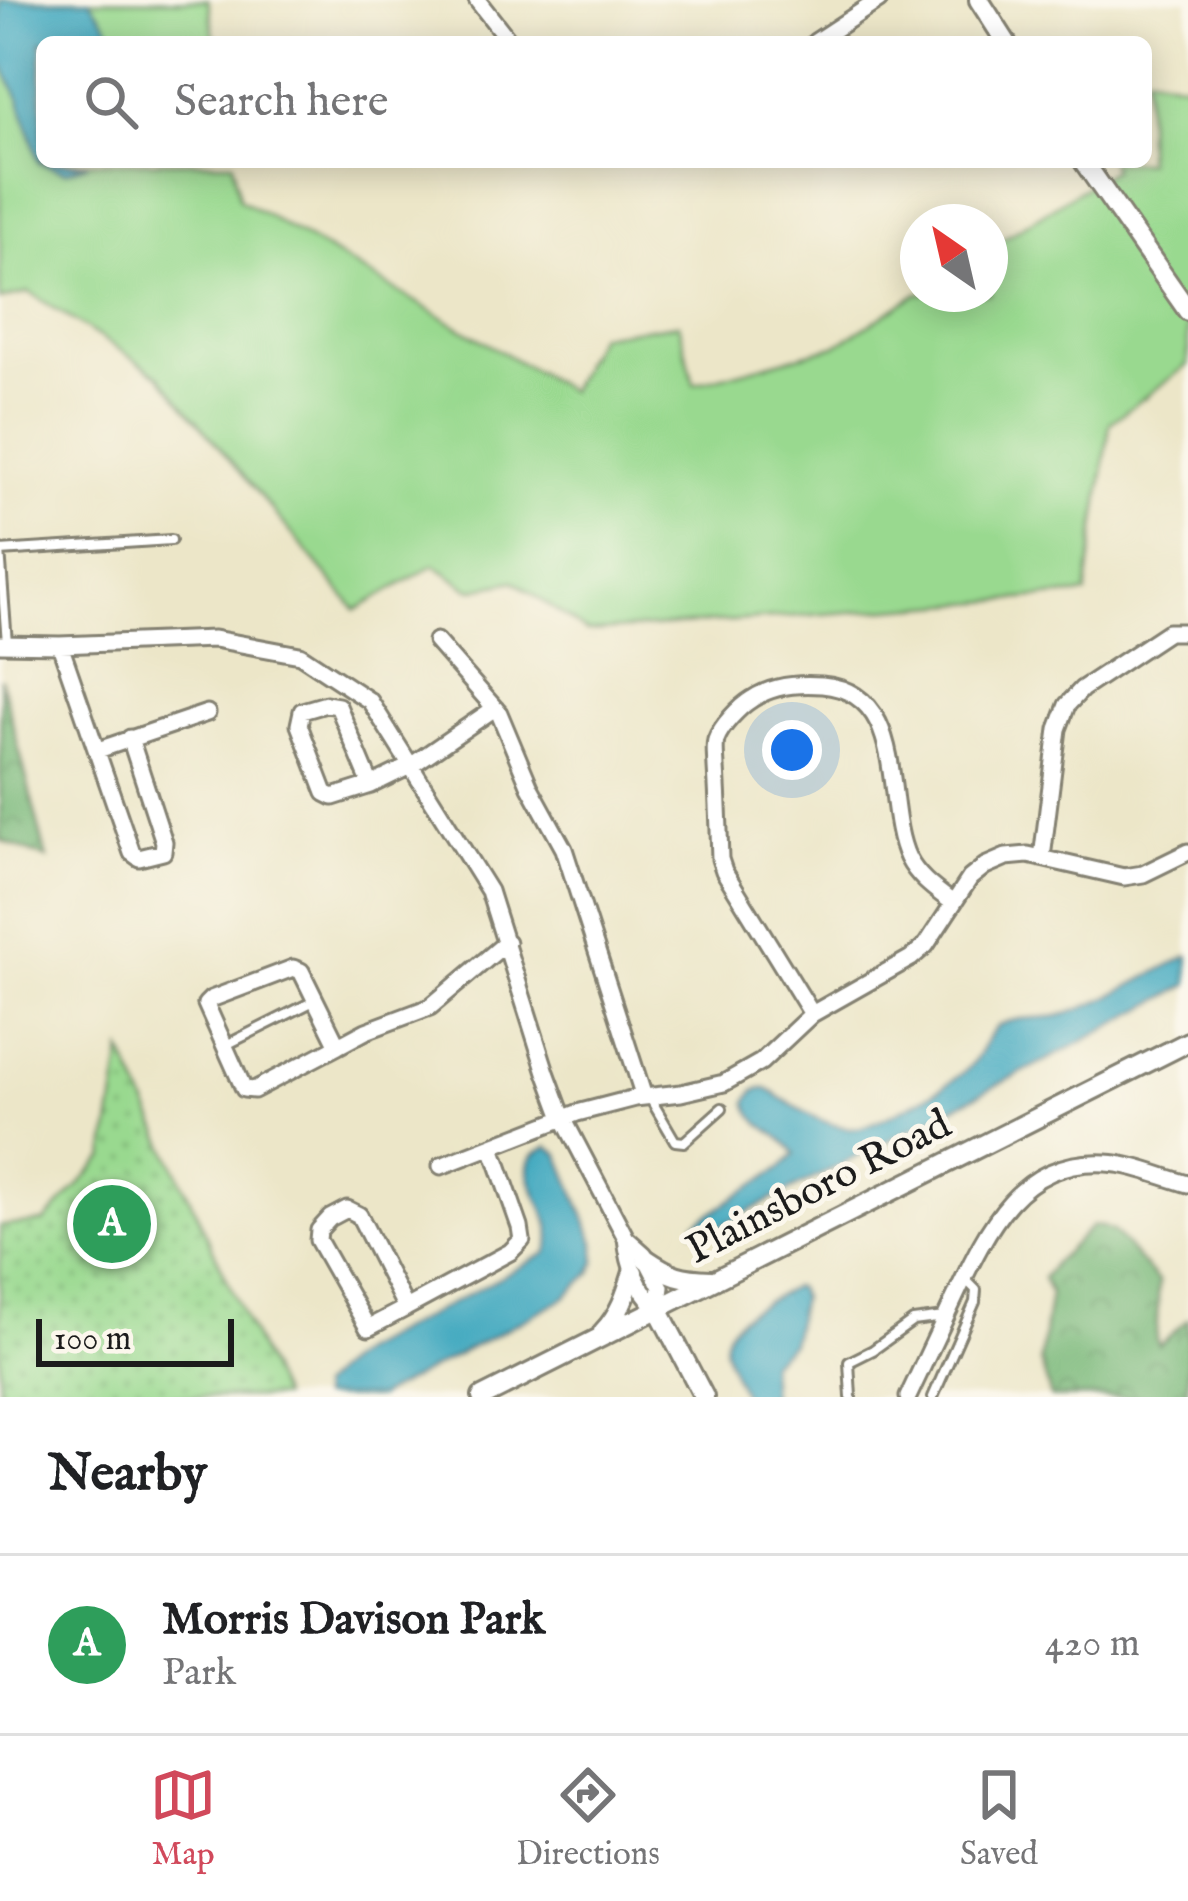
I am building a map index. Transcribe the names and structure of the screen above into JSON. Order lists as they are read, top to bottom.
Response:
{
  "streets": {
    "street": ["Plainsboro Road"]
  },
  "scale_bar": "100 m",
  "north": "top left",
  "page": {
    "search": "Search here",
    "pins": "A",
    "scale": "100 m",
    "heading": "Nearby",
    "list": [
      {
        "mark": "A",
        "name": "Morris Davison Park",
        "note": "Park",
        "value": "420 m"
      }
    ],
    "nav": ["Map", "Directions", "Saved"]
  }
}
